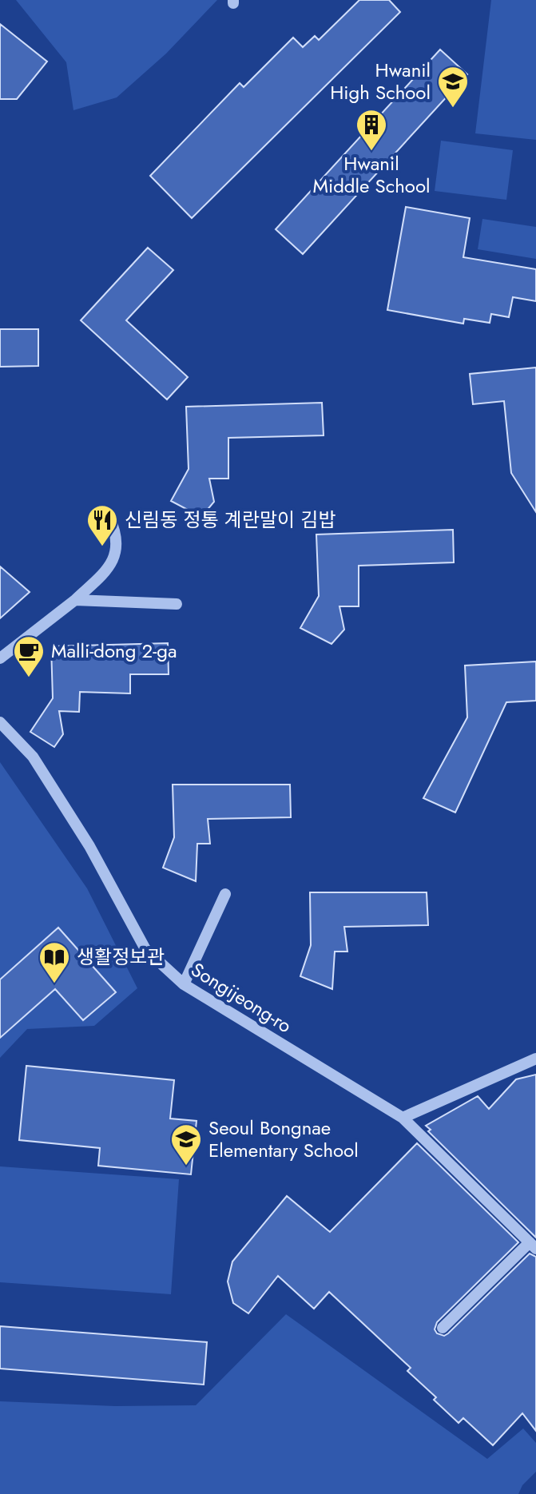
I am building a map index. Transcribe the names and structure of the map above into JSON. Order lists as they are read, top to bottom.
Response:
{
  "streets": {
    "street": ["Songijeong-ro"]
  },
  "places": {
    "school or university": ["Hwanil High School", "Seoul Bongnae Elementary School"],
    "building": ["Hwanil Middle School"],
    "restaurant": ["신림동 정통 계란말이 김밥"],
    "cafe": ["Malli-dong 2-ga"],
    "library": ["생활정보관"]
  }
}
